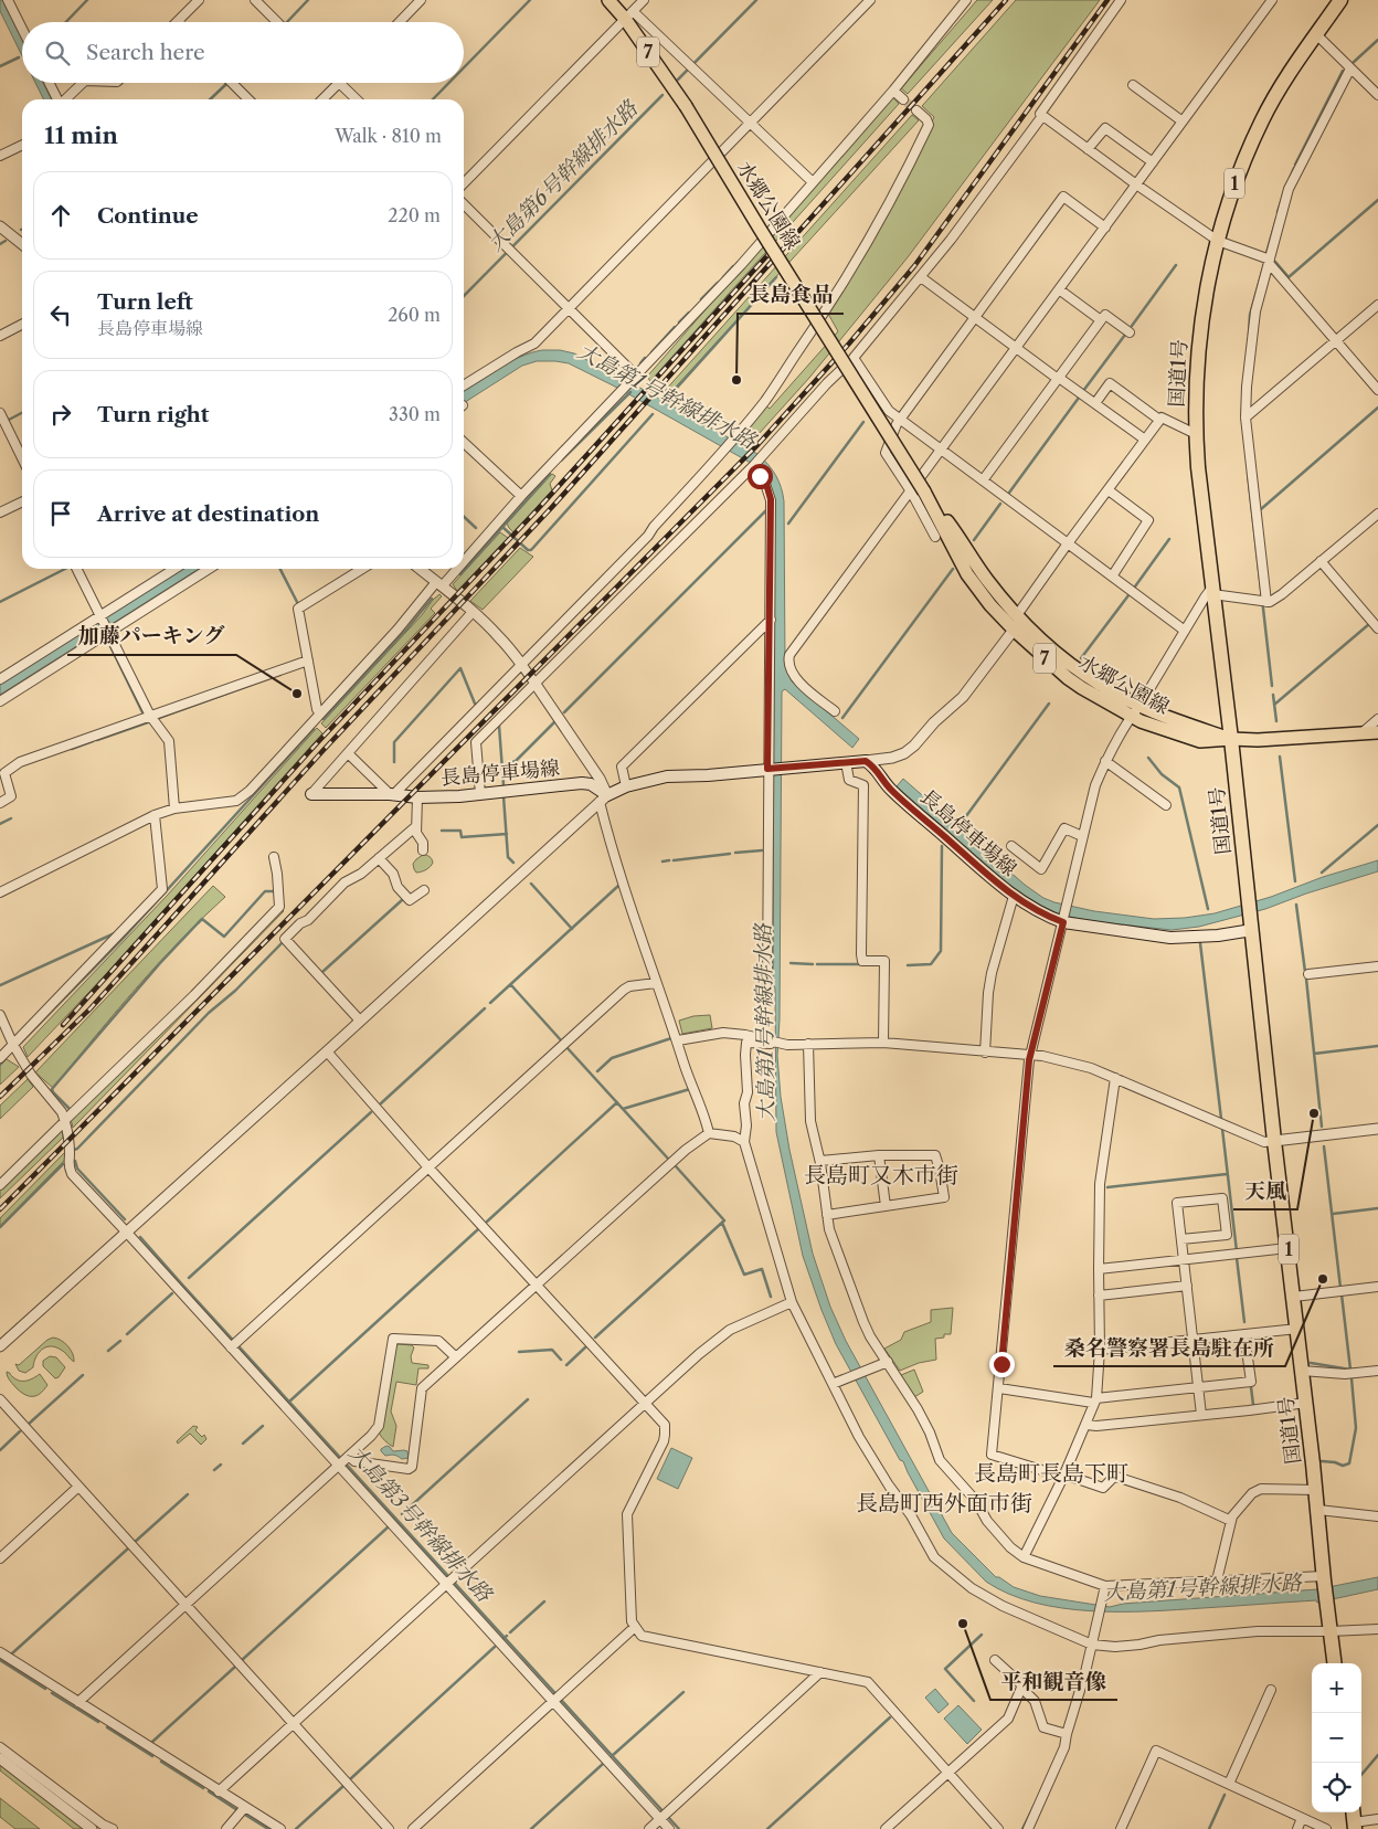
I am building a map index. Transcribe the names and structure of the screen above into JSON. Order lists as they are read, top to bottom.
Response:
{
  "streets": {
    "highway": ["1", "国道1号"],
    "main road": ["7", "水郷公園線", "長島停車場線"]
  },
  "crossings": [
    ["水郷公園線", "国道1号"],
    ["国道1号", "長島停車場線"]
  ],
  "districts": ["長島町又木市街", "長島町長島下町", "長島町西外面市街"],
  "water": ["大島第6号幹線排水路", "大島第1号幹線排水路", "大島第3号幹線排水路"],
  "places": [
    "長島食品",
    "加藤パーキング",
    "天風",
    "桑名警察署長島駐在所",
    "平和観音像"
  ],
  "page": {
    "search": "Search here",
    "heading": ["11 min", "Walk · 810 m"],
    "list": [
      ["Continue", "220 m"],
      ["Turn left", "長島停車場線", "260 m"],
      ["Turn right", "330 m"],
      "Arrive at destination"
    ],
    "map_buttons": ["+", "−"]
  }
}
